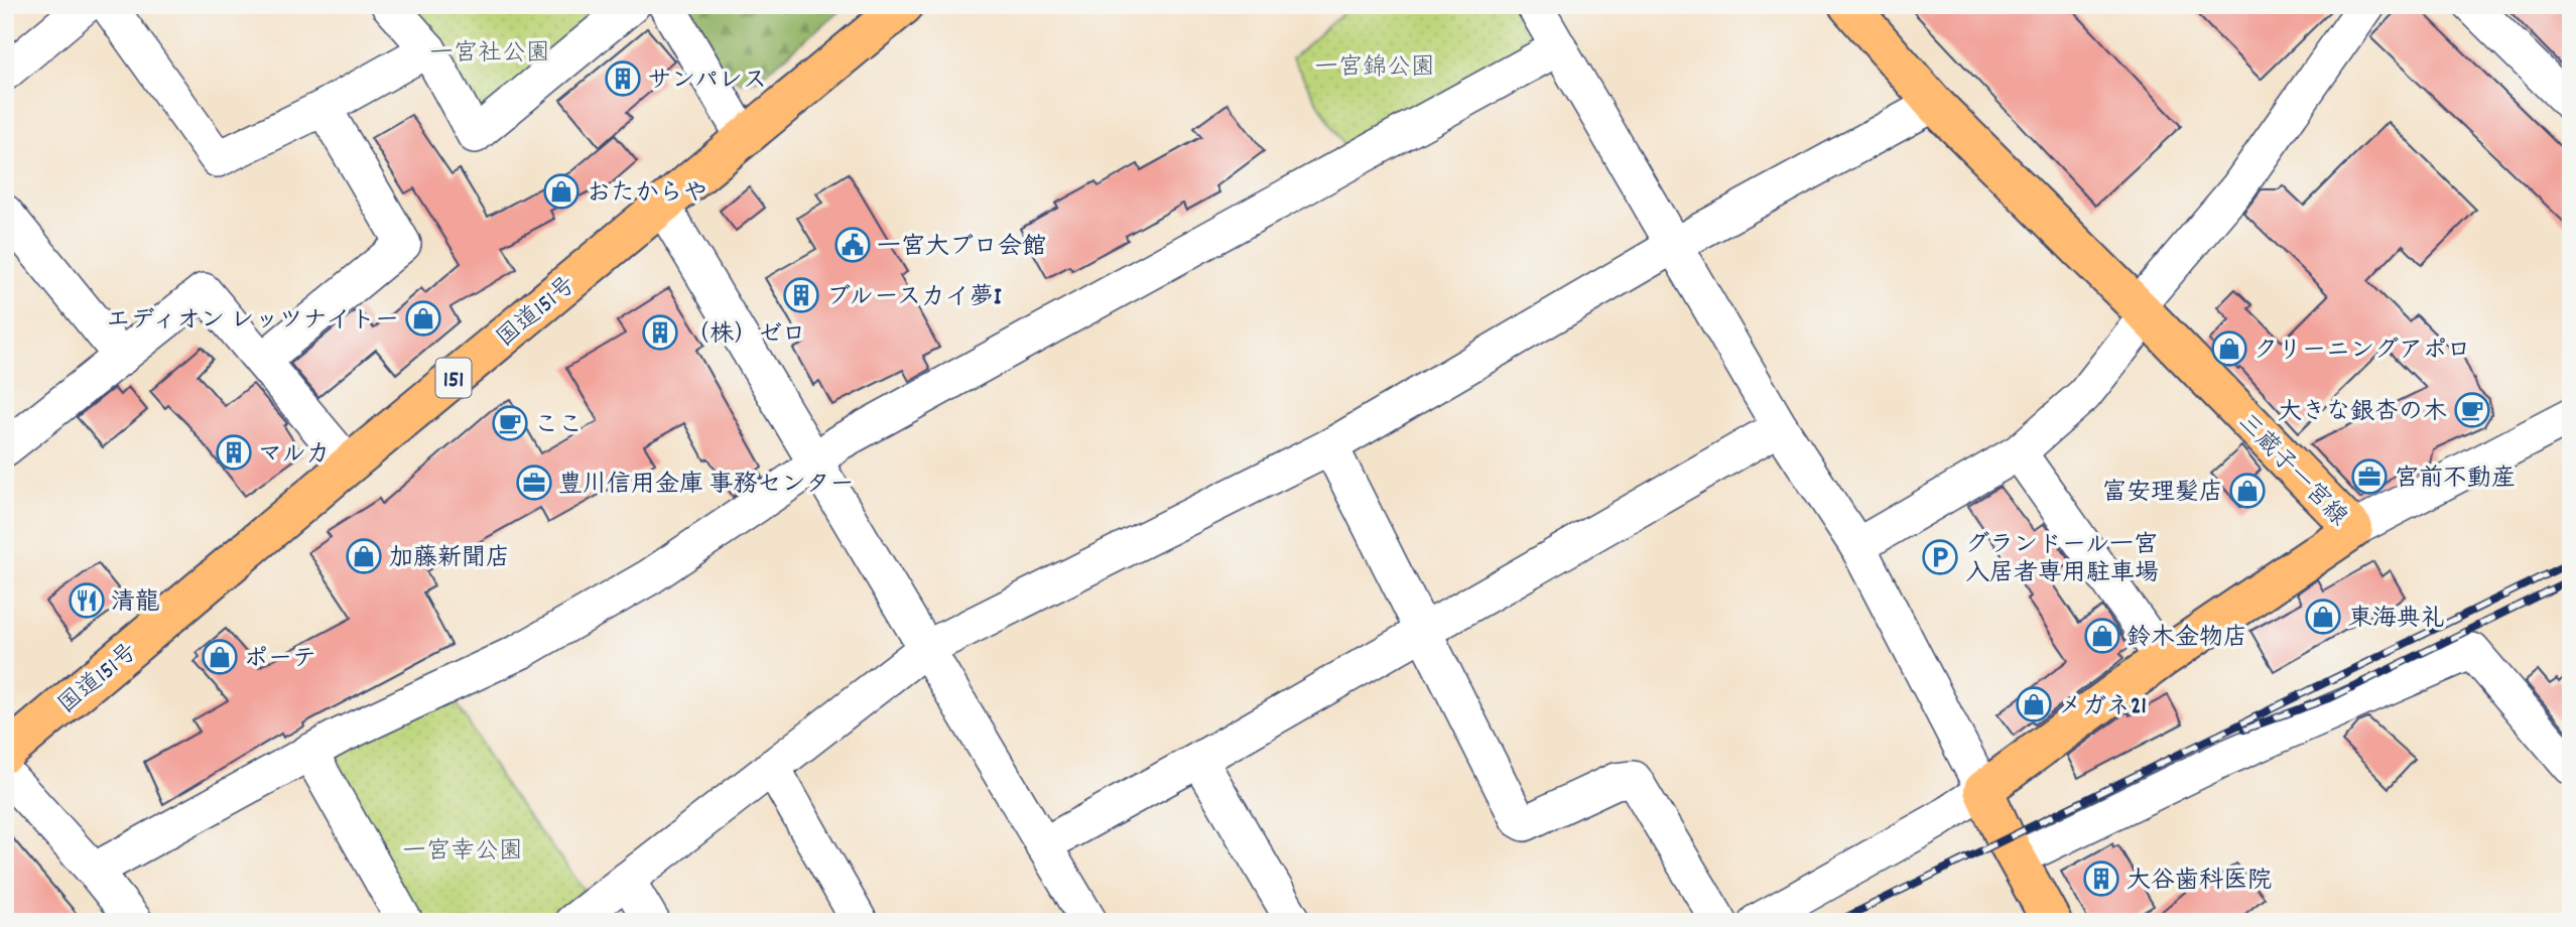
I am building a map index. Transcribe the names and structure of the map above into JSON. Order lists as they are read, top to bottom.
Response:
{
  "streets": {
    "main road": ["国道151号", "151", "三蔵子一宮線"]
  },
  "parks": ["一宮社公園", "一宮錦公園", "一宮幸公園"],
  "places": {
    "building": [
      "サンパレス",
      "ブルースカイ夢I",
      "（株）ゼロ",
      "マルカ",
      "大谷歯科医院"
    ],
    "shop": [
      "おたからや",
      "エディオン レッツナイトー",
      "クリーニングアポロ",
      "富安理髪店",
      "加藤新聞店",
      "東海典礼",
      "鈴木金物店",
      "ポーテ",
      "メガネ21"
    ],
    "public building": ["一宮大ブロ会館"],
    "cafe": ["大きな銀杏の木", "ここ"],
    "office": ["宮前不動産", "豊川信用金庫 事務センター"],
    "parking": ["グランドール一宮 入居者専用駐車場"],
    "restaurant": ["清龍"]
  }
}
